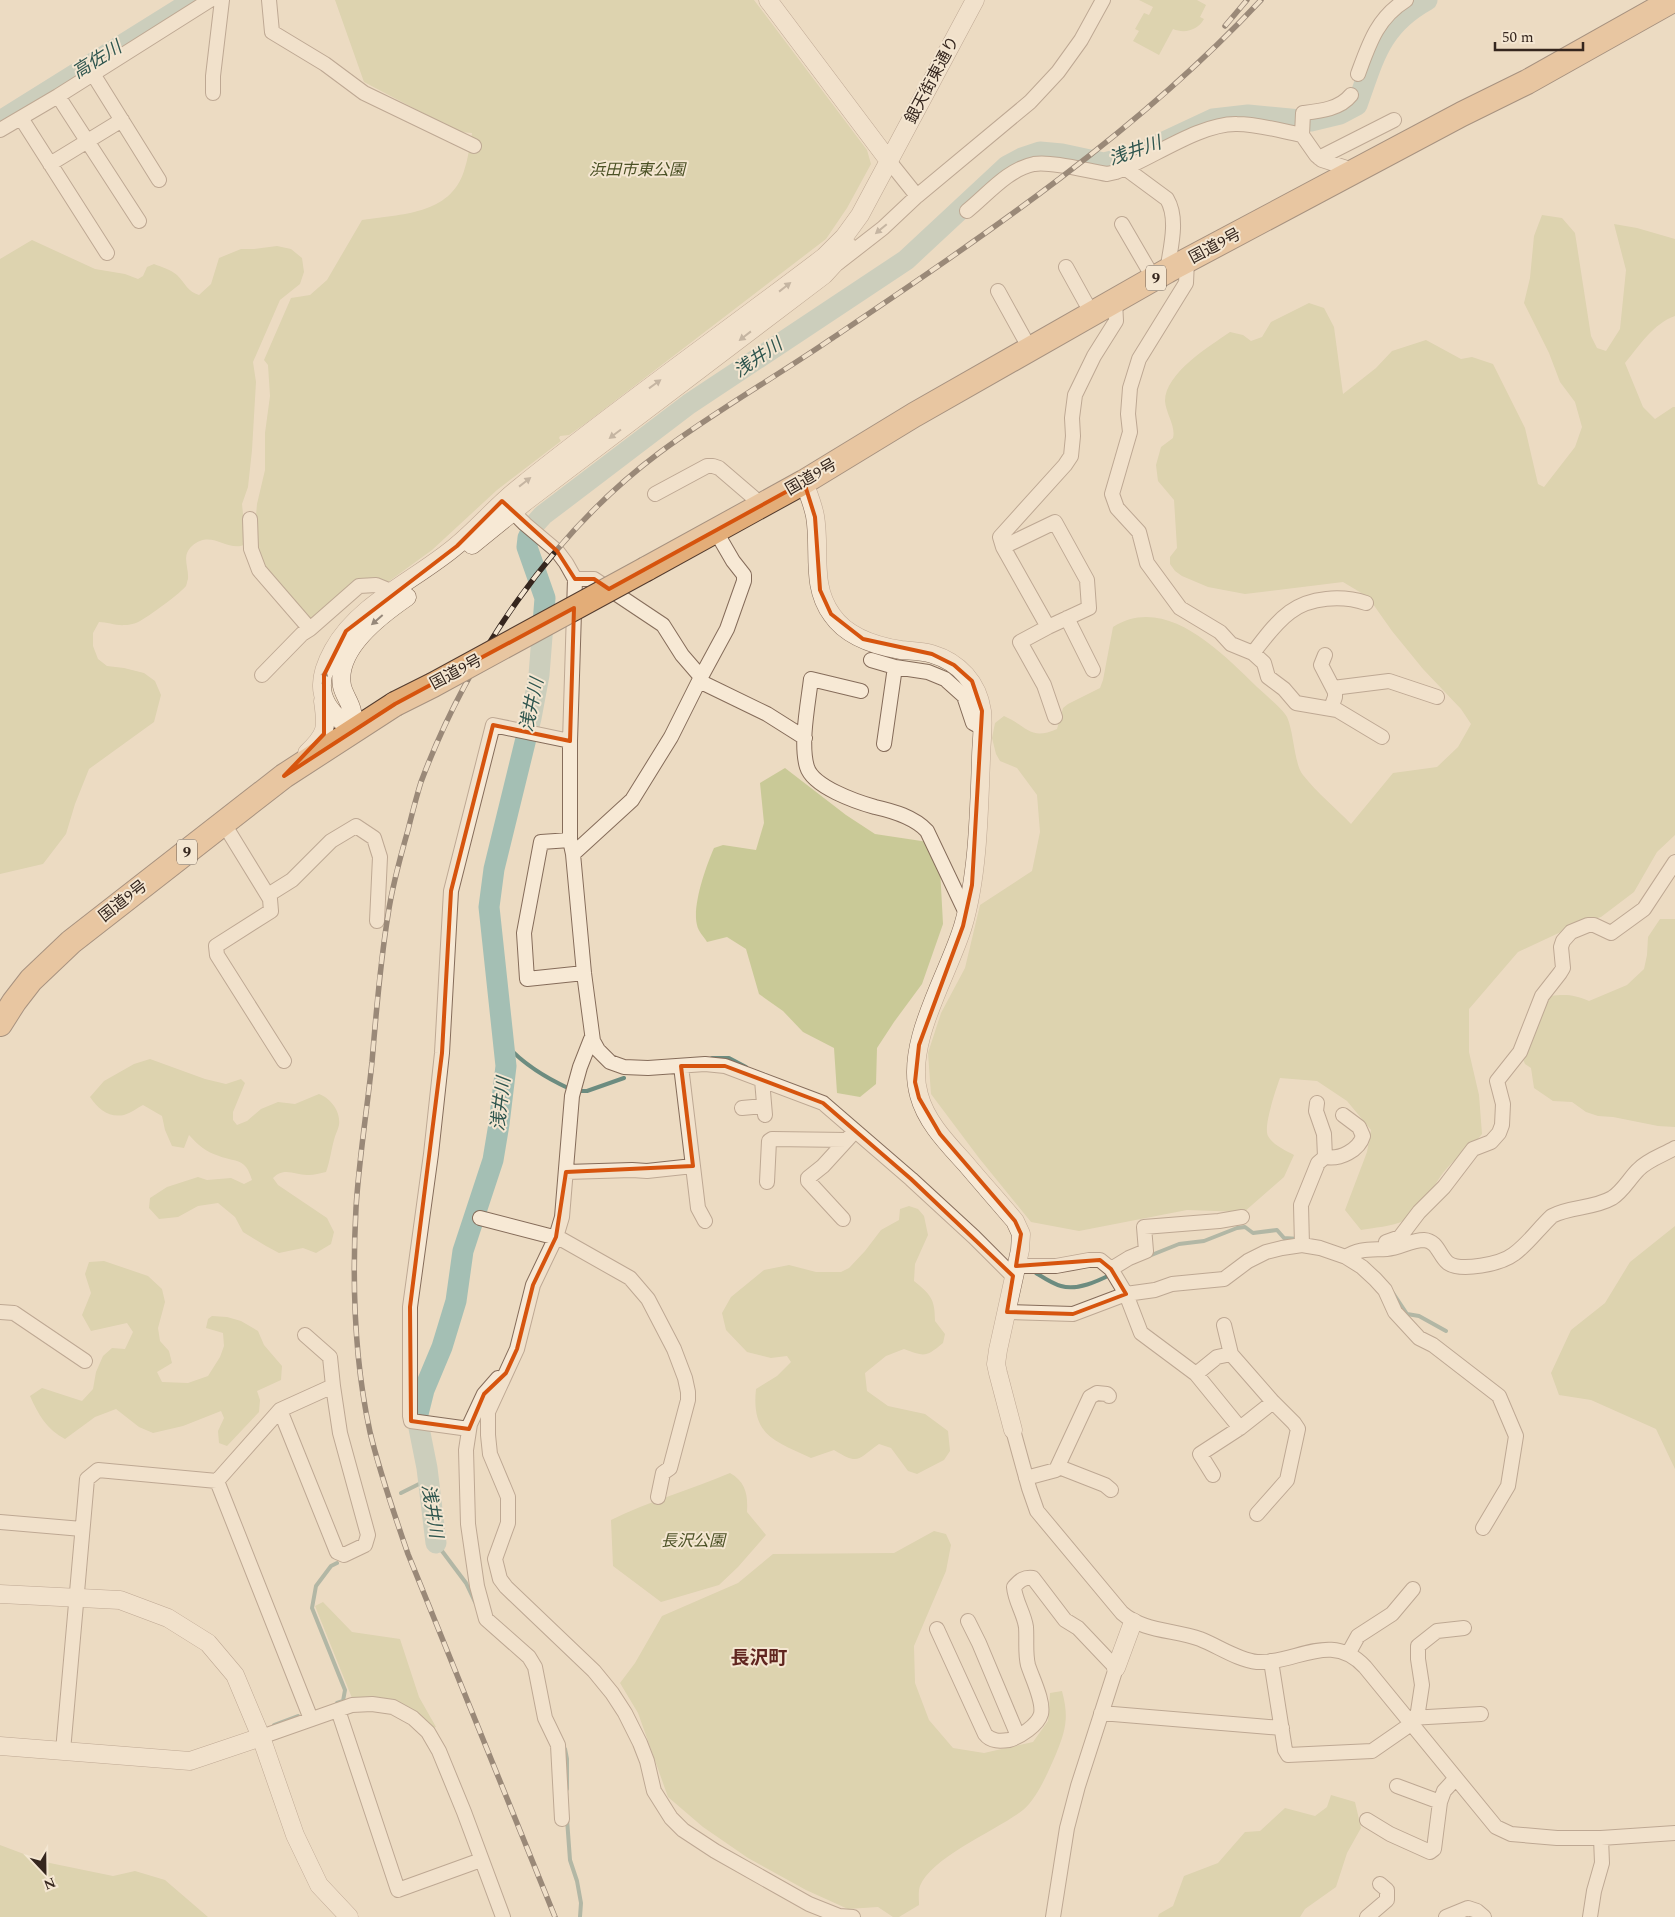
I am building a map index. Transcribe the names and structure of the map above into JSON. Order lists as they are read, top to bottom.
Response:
{
  "streets": {
    "highway": ["国道9号", "9"],
    "street": ["銀天街東通り"]
  },
  "districts": ["長沢町"],
  "water": ["高佐川", "浅井川"],
  "parks": ["浜田市東公園", "長沢公園"],
  "scale_bar": "50 m",
  "north": "bottom"
}
